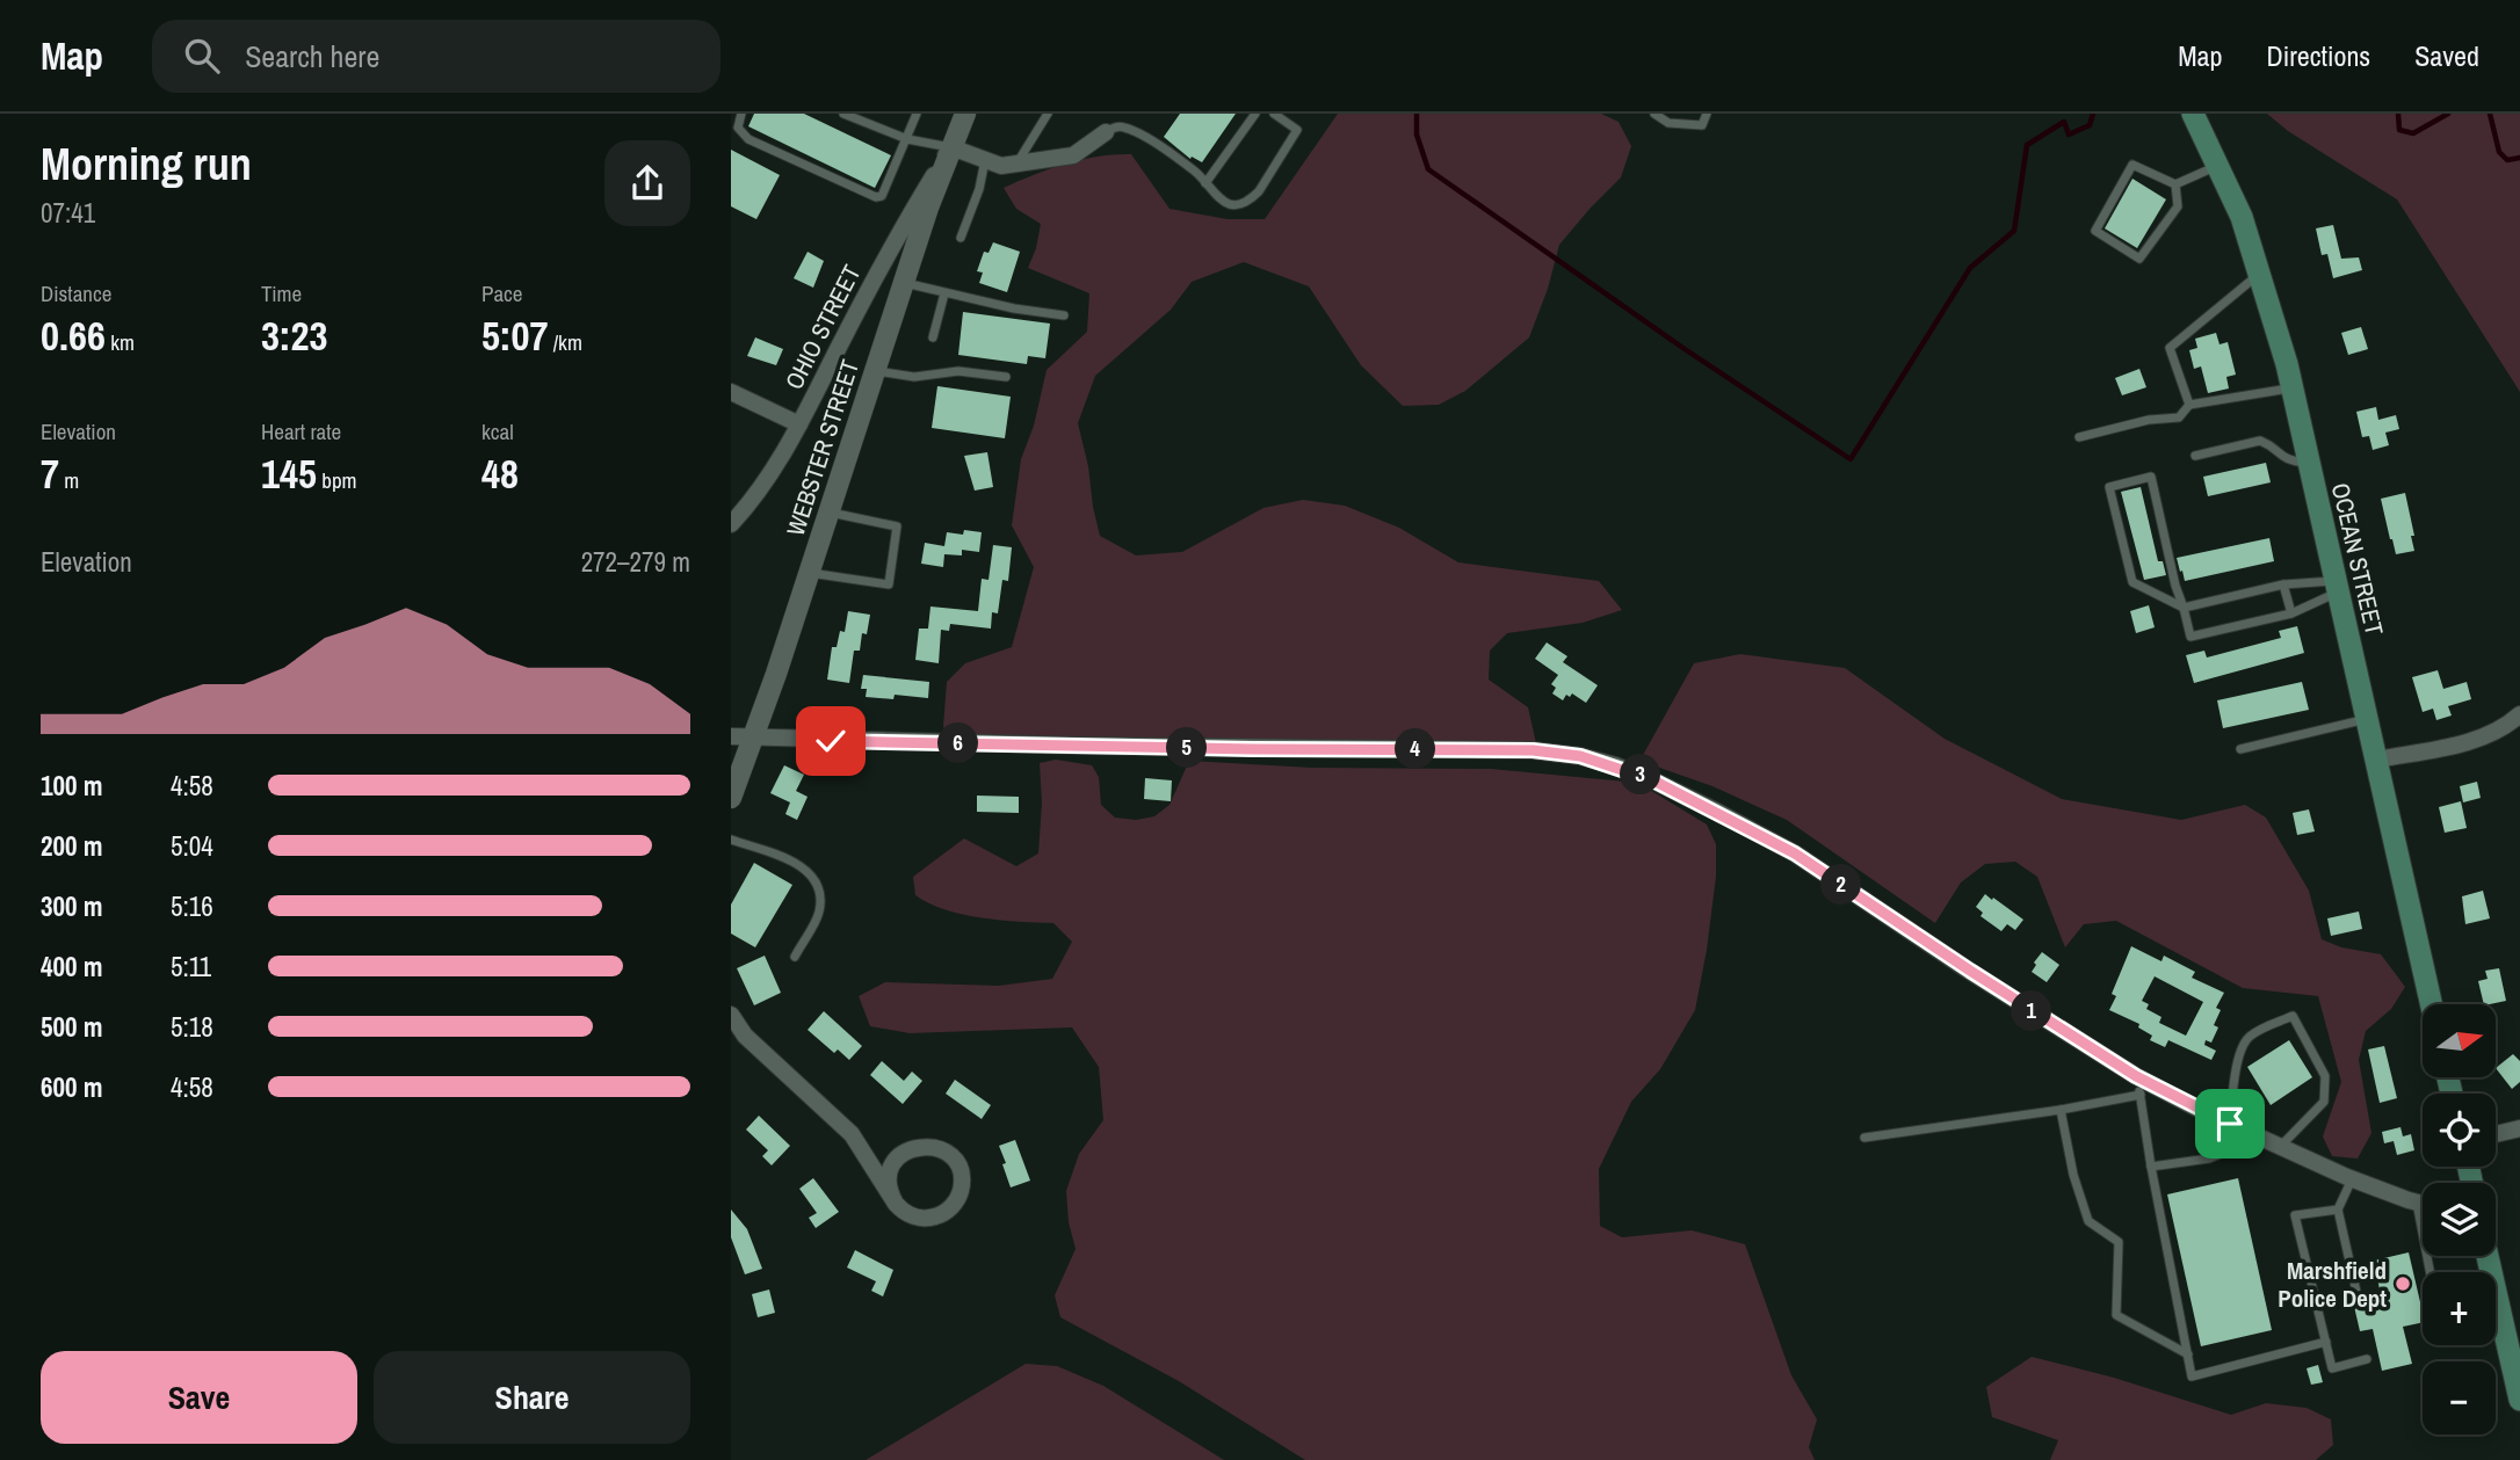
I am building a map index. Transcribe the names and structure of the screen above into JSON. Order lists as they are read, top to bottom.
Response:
{
  "streets": {
    "main road": ["OCEAN STREET"],
    "street": ["OHIO STREET", "WEBSTER STREET"]
  },
  "crossings": [
    ["OHIO STREET", "WEBSTER STREET"]
  ],
  "places": ["Marshfield Police Dept"],
  "north": "right",
  "page": {
    "header": "Map",
    "search": "Search here",
    "nav": ["Map", "Directions", "Saved"],
    "heading": ["Morning run", "07:41"],
    "stats": [
      ["Distance", "0.66 km"],
      ["Time", "3:23"],
      ["Pace", "5:07 /km"],
      ["Elevation", "7 m"],
      ["Heart rate", "145 bpm"],
      ["kcal", "48"]
    ],
    "chart": ["Elevation", "272–279 m"],
    "pins": [
      "6",
      "5",
      "4",
      "3",
      "2",
      "1"
    ],
    "list": [
      {
        "name": "100 m",
        "note": "4:58"
      },
      {
        "name": "200 m",
        "note": "5:04"
      },
      {
        "name": "300 m",
        "note": "5:16"
      },
      {
        "name": "400 m",
        "note": "5:11"
      },
      {
        "name": "500 m",
        "note": "5:18"
      },
      {
        "name": "600 m",
        "note": "4:58"
      }
    ],
    "map_buttons": ["+", "−"],
    "buttons": ["Save", "Share"]
  }
}
